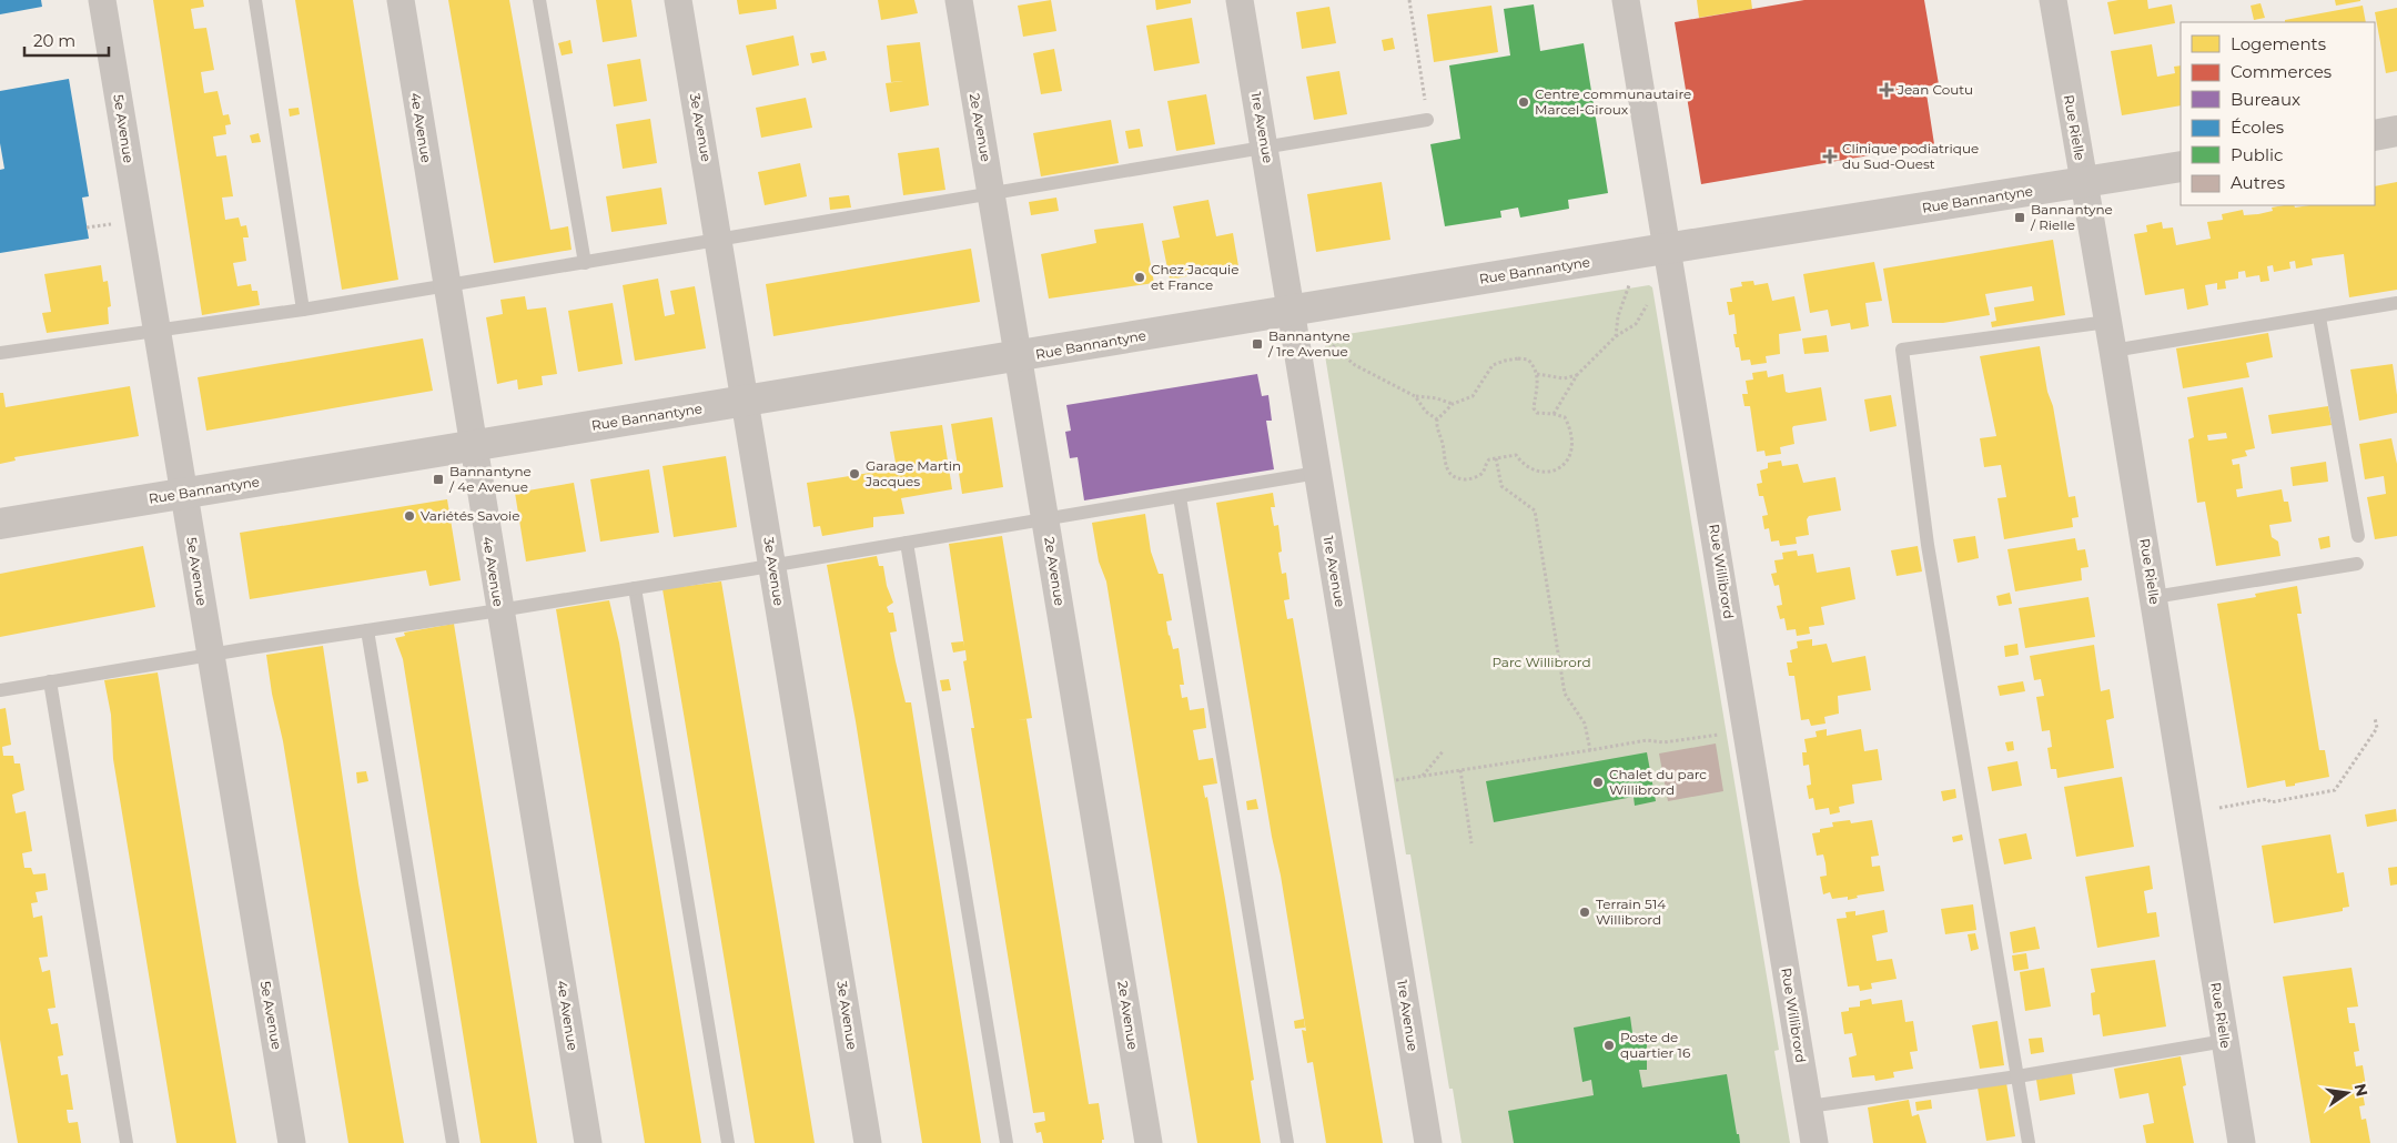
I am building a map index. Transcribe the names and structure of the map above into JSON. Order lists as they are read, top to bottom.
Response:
{
  "streets": {
    "street": [
      "4e Avenue",
      "3e Avenue",
      "2e Avenue",
      "1re Avenue",
      "Rue Rielle",
      "5e Avenue",
      "Rue Bannantyne",
      "Rue Willibrord"
    ]
  },
  "crossings": [
    ["4e Avenue", "Rue Bannantyne"],
    ["3e Avenue", "Rue Bannantyne"],
    ["2e Avenue", "Rue Bannantyne"],
    ["1re Avenue", "Rue Bannantyne"],
    ["Rue Rielle", "Rue Bannantyne"],
    ["5e Avenue", "Rue Bannantyne"],
    ["Rue Bannantyne", "Rue Willibrord"]
  ],
  "parks": ["Parc Willibrord"],
  "places": {
    "health": ["Jean Coutu", "Clinique podiatrique du Sud-Ouest"],
    "other": [
      "Centre communautaire Marcel-Giroux",
      "Chez Jacquie et France",
      "Garage Martin Jacques",
      "Variétés Savoie",
      "Chalet du parc Willibrord",
      "Terrain 514 Willibrord",
      "Poste de quartier 16"
    ],
    "transit": ["Bannantyne / Rielle", "Bannantyne / 1re Avenue", "Bannantyne / 4e Avenue"]
  },
  "legend": [
    "Logements",
    "Commerces",
    "Bureaux",
    "Écoles",
    "Public",
    "Autres"
  ],
  "scale_bar": "20 m",
  "north": "right"
}
